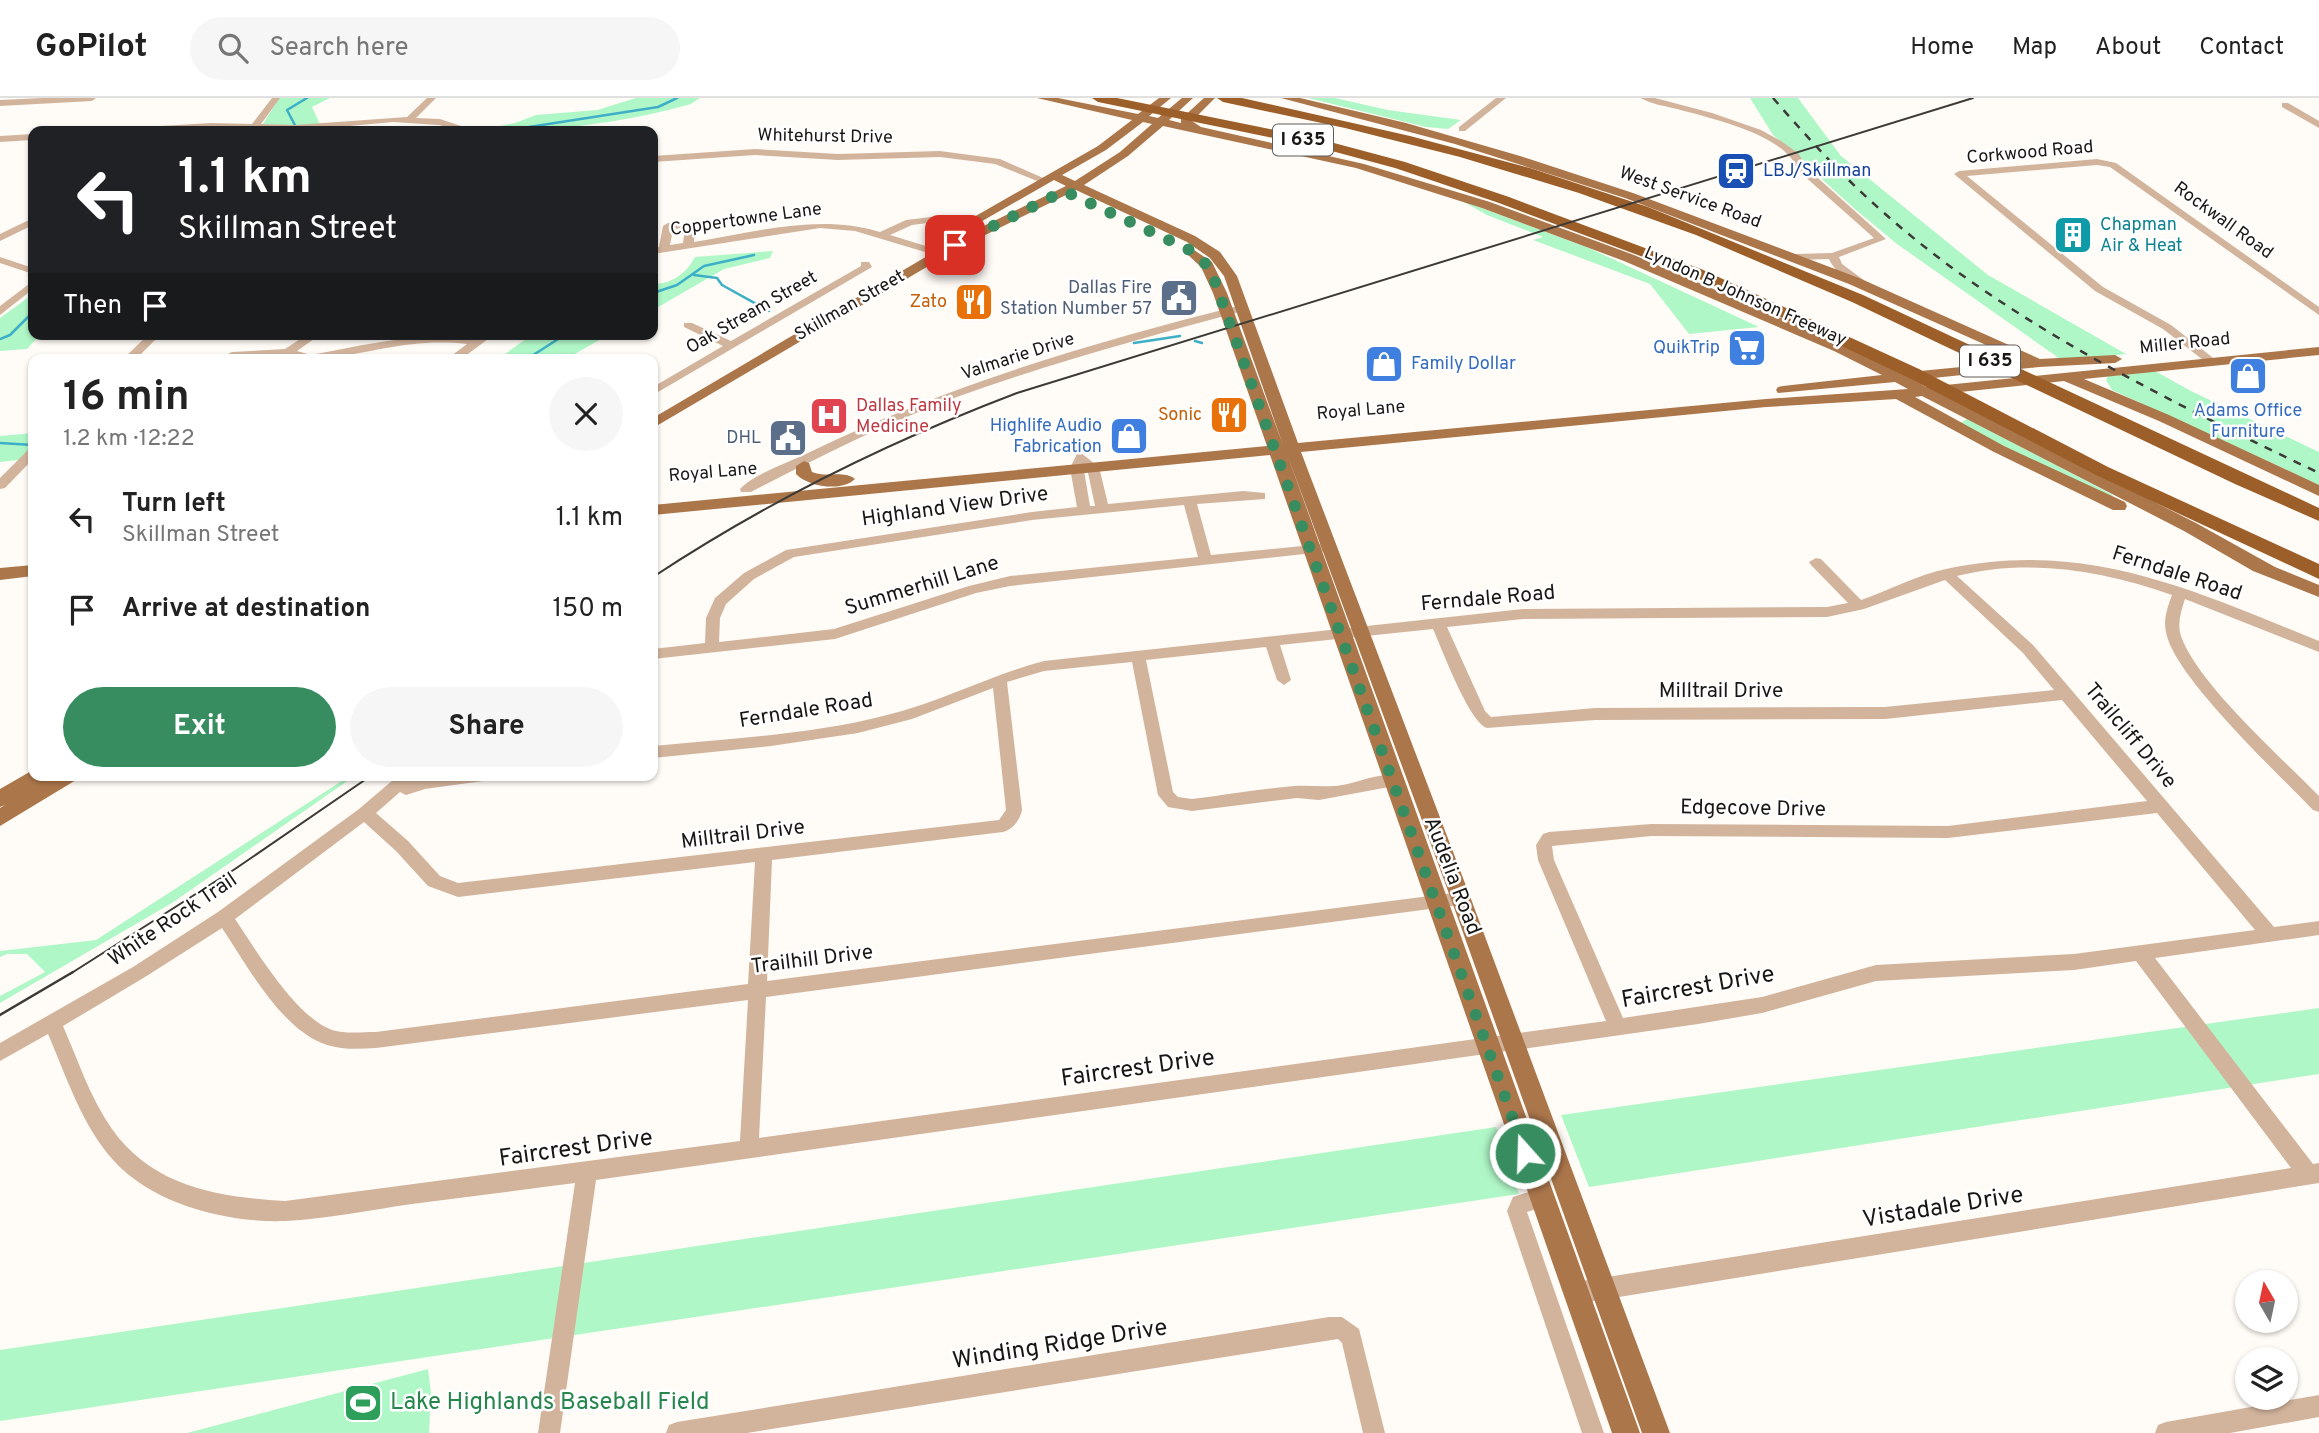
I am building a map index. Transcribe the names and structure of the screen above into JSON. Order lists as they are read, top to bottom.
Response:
{
  "streets": {
    "highway": ["I 635", "Lyndon B Johnson Freeway"],
    "main road": [
      "West Service Road",
      "Skillman Street",
      "Miller Road",
      "Royal Lane",
      "Audelia Road"
    ],
    "street": [
      "Whitehurst Drive",
      "Corkwood Road",
      "Coppertowne Lane",
      "Rockwall Road",
      "Oak Stream Street",
      "Valmarie Drive",
      "Highland View Drive",
      "Ferndale Road",
      "Summerhill Lane",
      "Milltrail Drive",
      "Trailcliff Drive",
      "Edgecove Drive",
      "White Rock Trail",
      "Trailhill Drive",
      "Faircrest Drive",
      "Vistadale Drive",
      "Winding Ridge Drive"
    ]
  },
  "crossings": [
    ["Whitehurst Drive", "Skillman Street"],
    ["Whitehurst Drive", "Audelia Road"],
    ["Corkwood Road", "Rockwall Road"],
    ["Corkwood Road", "Miller Road"],
    ["West Service Road", "Miller Road"],
    ["West Service Road", "Royal Lane"],
    ["Coppertowne Lane", "Skillman Street"],
    ["Skillman Street", "Audelia Road"],
    ["Miller Road", "Royal Lane"],
    ["Valmarie Drive", "Royal Lane"],
    ["Valmarie Drive", "Audelia Road"],
    ["Royal Lane", "Audelia Road"],
    ["Highland View Drive", "Summerhill Lane"],
    ["Ferndale Road", "Milltrail Drive"],
    ["Ferndale Road", "Trailcliff Drive"],
    ["Ferndale Road", "Audelia Road"],
    ["Summerhill Lane", "Audelia Road"],
    ["Milltrail Drive", "Trailcliff Drive"],
    ["Milltrail Drive", "White Rock Trail"],
    ["Trailcliff Drive", "Edgecove Drive"],
    ["Trailcliff Drive", "Faircrest Drive"],
    ["Edgecove Drive", "Faircrest Drive"],
    ["Audelia Road", "Trailhill Drive"],
    ["Audelia Road", "Faircrest Drive"],
    ["Audelia Road", "Vistadale Drive"],
    ["White Rock Trail", "Trailhill Drive"],
    ["White Rock Trail", "Faircrest Drive"]
  ],
  "places": {
    "station": ["LBJ/Skillman"],
    "building": ["Chapman Air & Heat"],
    "public building": ["Dallas Fire Station Number 57", "DHL"],
    "restaurant": ["Zato", "Sonic"],
    "supermarket": ["QuikTrip"],
    "shop": ["Family Dollar", "Adams Office Furniture", "Highlife Audio Fabrication"],
    "hospital": ["Dallas Family Medicine"],
    "sports": ["Lake Highlands Baseball Field"]
  },
  "north": "top",
  "page": {
    "header": "GoPilot",
    "search": "Search here",
    "nav": [
      "Home",
      "Map",
      "About",
      "Contact"
    ],
    "turn": ["1.1 km", "Skillman Street"],
    "then": "Then",
    "heading": ["16 min", "1.2 km · 12:22"],
    "list": [
      {
        "name": "Turn left",
        "note": "Skillman Street",
        "value": "1.1 km"
      },
      {
        "name": "Arrive at destination",
        "value": "150 m"
      }
    ],
    "buttons": ["Exit", "Share"]
  }
}
